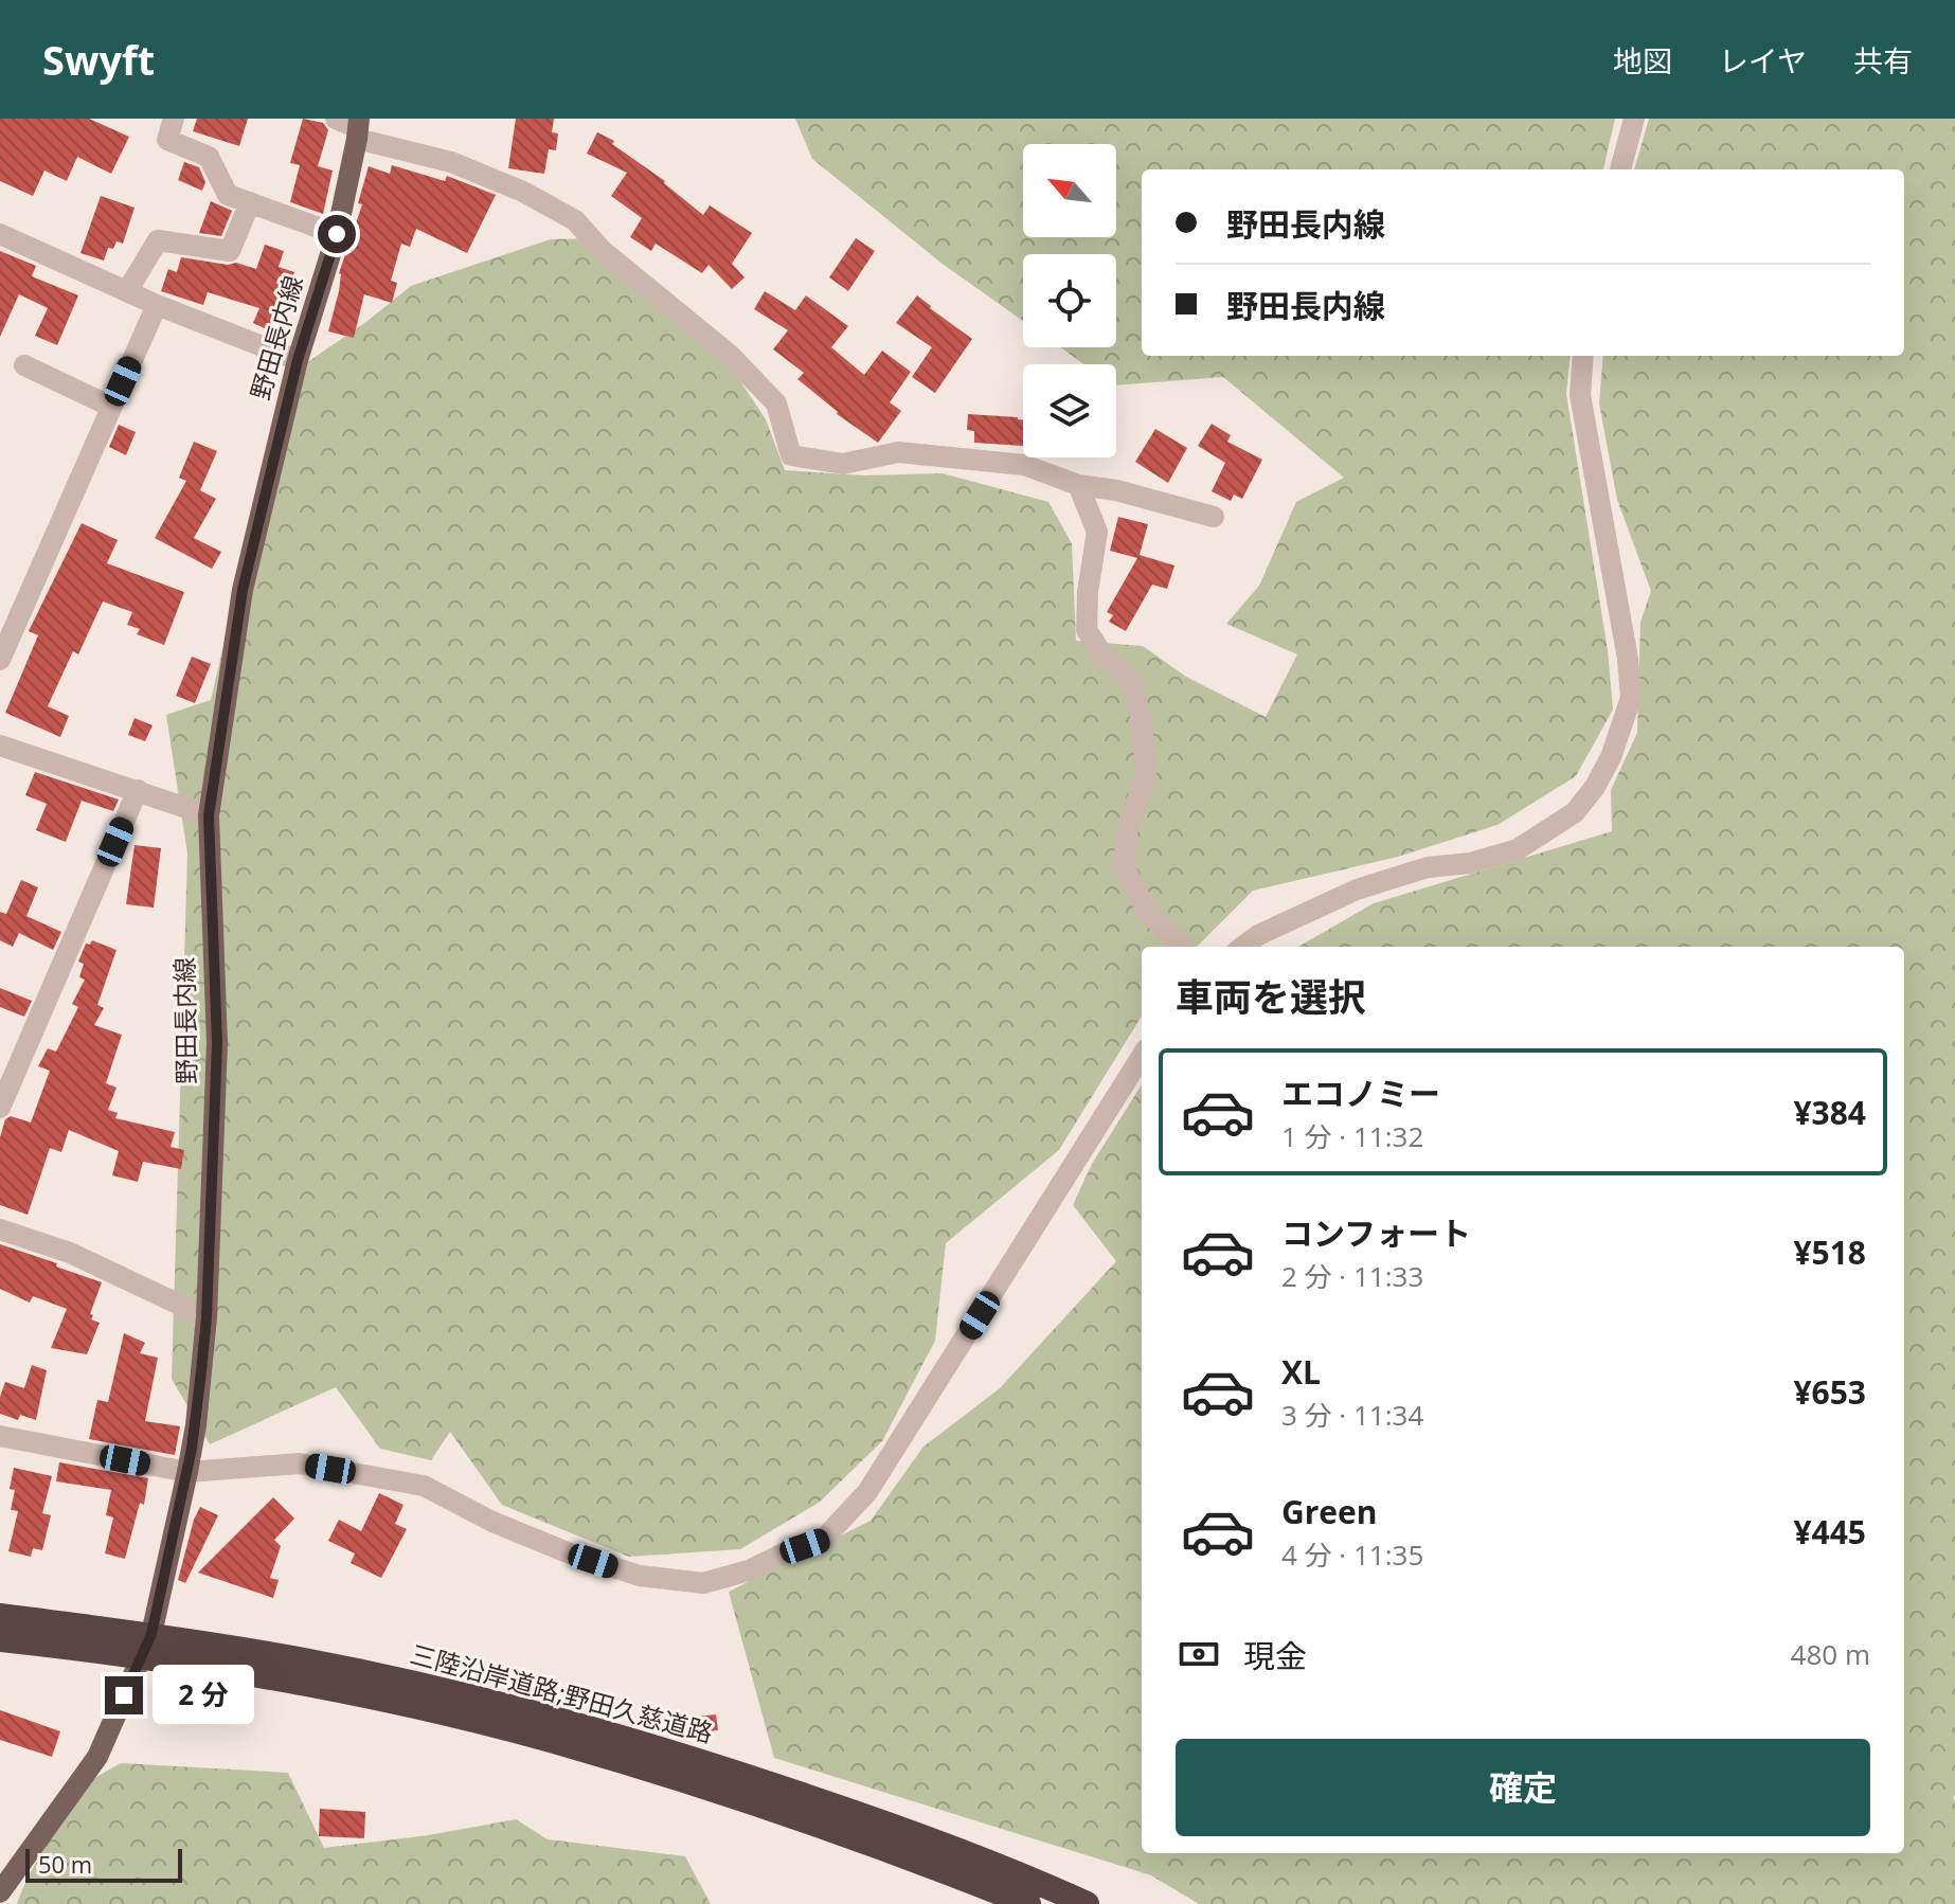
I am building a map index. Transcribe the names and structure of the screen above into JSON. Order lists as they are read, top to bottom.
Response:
{
  "streets": {
    "highway": ["三陸沿岸道路;野田久慈道路"],
    "main road": ["野田長内線"]
  },
  "scale_bar": "50 m",
  "north": "top left",
  "page": {
    "header": "Swyft",
    "nav": ["地図", "レイヤ", "共有"],
    "banner": ["野田長内線", "野田長内線"],
    "heading": "車両を選択",
    "list": [
      {
        "name": "エコノミー",
        "note": "1 分 · 11:32",
        "value": "¥384"
      },
      {
        "name": "コンフォート",
        "note": "2 分 · 11:33",
        "value": "¥518"
      },
      {
        "name": "XL",
        "note": "3 分 · 11:34",
        "value": "¥653"
      },
      {
        "name": "Green",
        "note": "4 分 · 11:35",
        "value": "¥445"
      }
    ],
    "pay": ["現金", "480 m"],
    "bubble": "2 分",
    "buttons": "確定",
    "scale": "50 m"
  }
}
